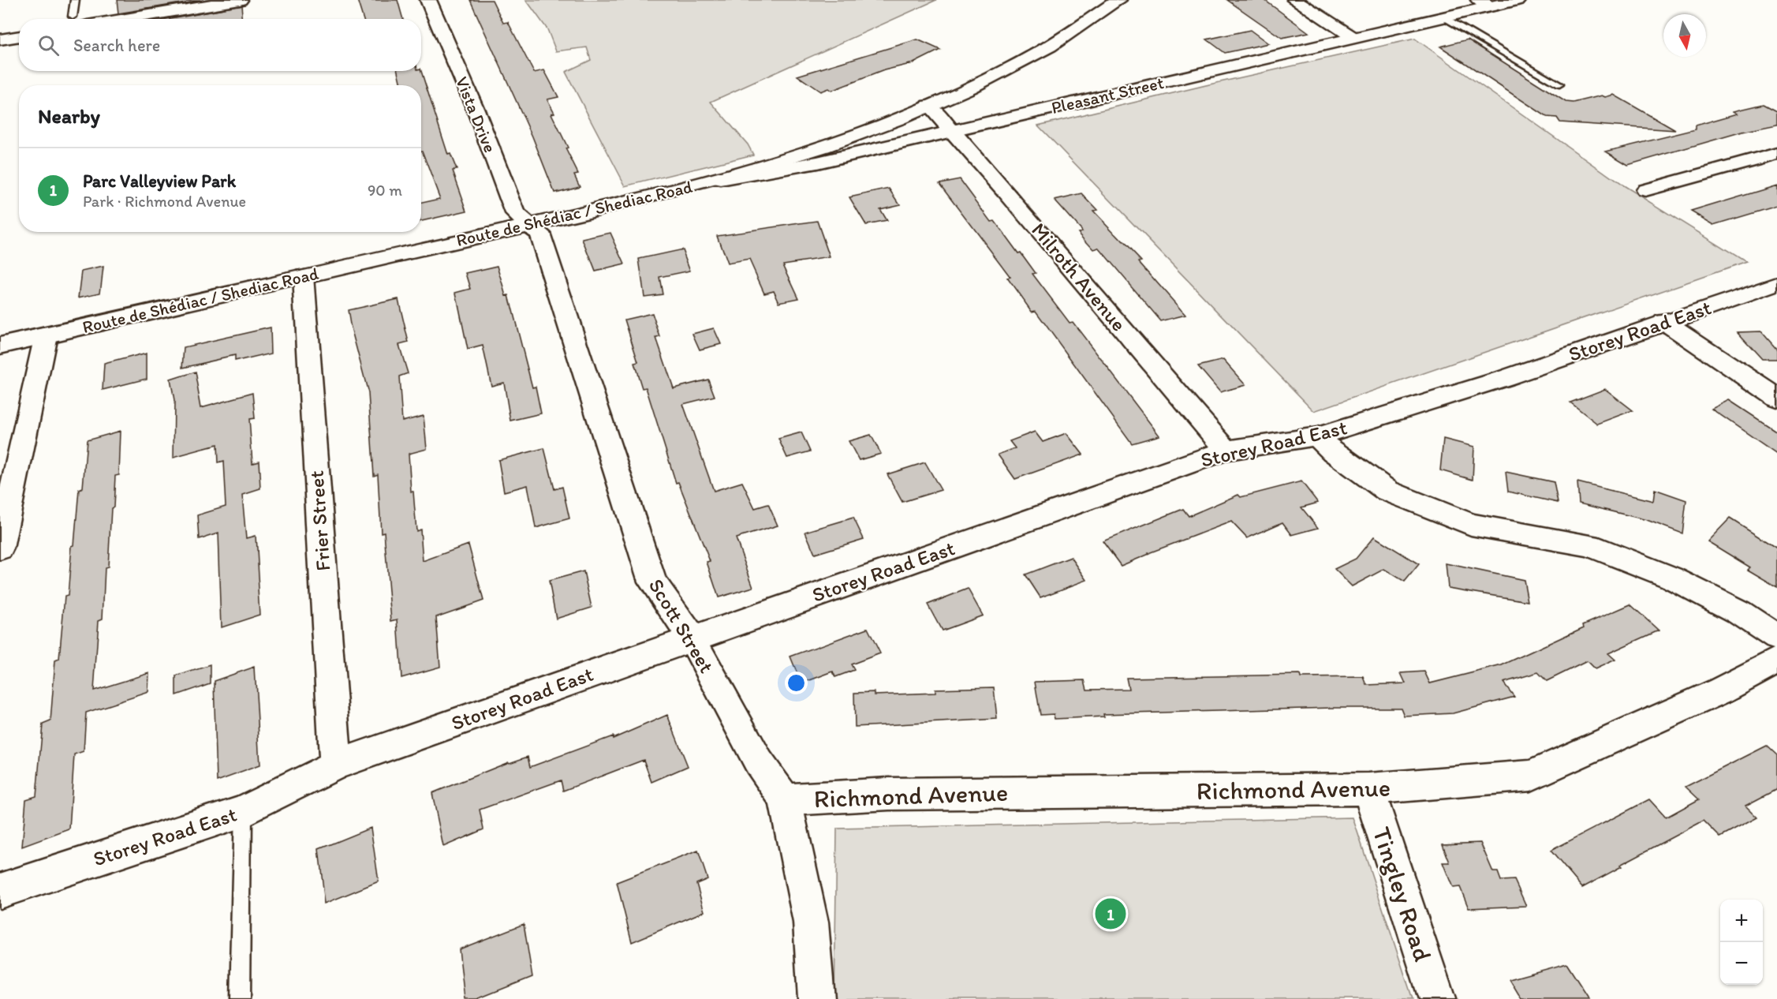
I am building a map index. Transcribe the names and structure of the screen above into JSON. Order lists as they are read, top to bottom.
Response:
{
  "streets": {
    "street": [
      "Pleasant Street",
      "Vista Drive",
      "Route de Shédiac / Shediac Road",
      "Milroth Avenue",
      "Storey Road East",
      "Frier Street",
      "Scott Street",
      "Richmond Avenue",
      "Tingley Road"
    ]
  },
  "crossings": [
    ["Pleasant Street", "Route de Shédiac / Shediac Road"],
    ["Pleasant Street", "Milroth Avenue"],
    ["Vista Drive", "Route de Shédiac / Shediac Road"],
    ["Vista Drive", "Scott Street"],
    ["Route de Shédiac / Shediac Road", "Milroth Avenue"],
    ["Route de Shédiac / Shediac Road", "Frier Street"],
    ["Route de Shédiac / Shediac Road", "Scott Street"],
    ["Milroth Avenue", "Storey Road East"],
    ["Storey Road East", "Frier Street"],
    ["Storey Road East", "Scott Street"],
    ["Scott Street", "Richmond Avenue"],
    ["Richmond Avenue", "Tingley Road"]
  ],
  "north": "bottom",
  "page": {
    "search": "Search here",
    "heading": "Nearby",
    "list": [
      {
        "mark": "1",
        "name": "Parc Valleyview Park",
        "note": "Park · Richmond Avenue",
        "value": "90 m"
      }
    ],
    "pins": "1",
    "map_buttons": ["+", "−"]
  }
}
